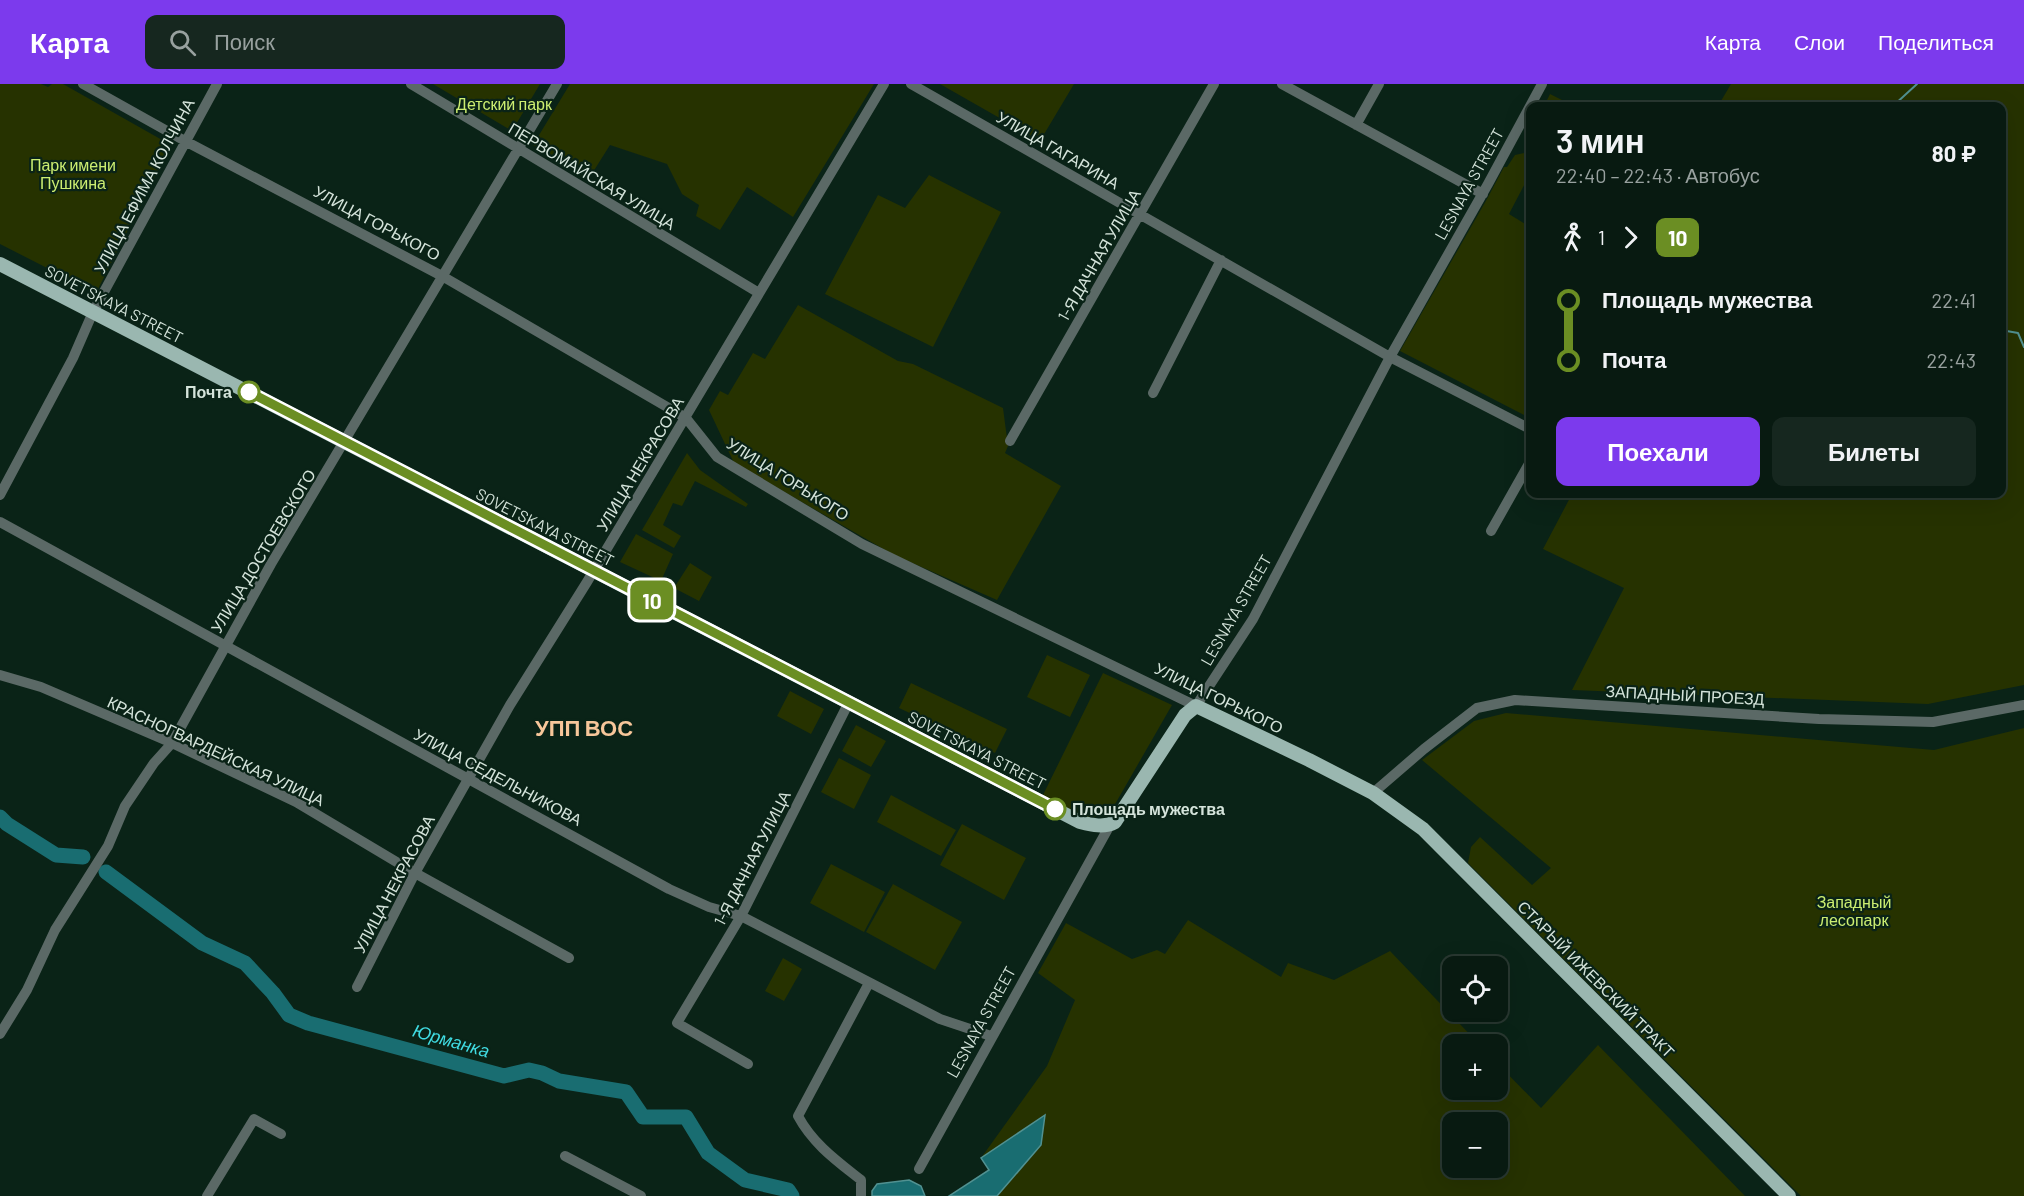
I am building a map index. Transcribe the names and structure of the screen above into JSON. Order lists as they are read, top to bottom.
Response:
{
  "streets": {
    "main road": [
      "LESNAYA STREET",
      "УЛИЦА ГОРЬКОГО",
      "SOVETSKAYA STREET",
      "СТАРЫЙ ИЖЕВСКИЙ ТРАКТ"
    ],
    "street": [
      "УЛИЦА ГАГАРИНА",
      "ПЕРВОМАЙСКАЯ УЛИЦА",
      "УЛИЦА ЕФИМА КОЛЧИНА",
      "1-Я ДАЧНАЯ УЛИЦА",
      "УЛИЦА НЕКРАСОВА",
      "УЛИЦА ДОСТОЕВСКОГО",
      "ЗАПАДНЫЙ ПРОЕЗД",
      "КРАСНОГВАРДЕЙСКАЯ УЛИЦА",
      "УЛИЦА СЕДЕЛЬНИКОВА"
    ]
  },
  "crossings": [
    ["УЛИЦА ГАГАРИНА", "LESNAYA STREET"],
    ["УЛИЦА ГАГАРИНА", "1-Я ДАЧНАЯ УЛИЦА"],
    ["ПЕРВОМАЙСКАЯ УЛИЦА", "УЛИЦА НЕКРАСОВА"],
    ["ПЕРВОМАЙСКАЯ УЛИЦА", "УЛИЦА ДОСТОЕВСКОГО"],
    ["LESNAYA STREET", "УЛИЦА ГОРЬКОГО"],
    ["LESNAYA STREET", "SOVETSKAYA STREET"],
    ["LESNAYA STREET", "УЛИЦА СЕДЕЛЬНИКОВА"],
    ["УЛИЦА ЕФИМА КОЛЧИНА", "УЛИЦА ГОРЬКОГО"],
    ["УЛИЦА ЕФИМА КОЛЧИНА", "SOVETSKAYA STREET"],
    ["УЛИЦА ГОРЬКОГО", "УЛИЦА НЕКРАСОВА"],
    ["УЛИЦА ГОРЬКОГО", "УЛИЦА ДОСТОЕВСКОГО"],
    ["УЛИЦА ГОРЬКОГО", "ЗАПАДНЫЙ ПРОЕЗД"],
    ["УЛИЦА ГОРЬКОГО", "СТАРЫЙ ИЖЕВСКИЙ ТРАКТ"],
    ["1-Я ДАЧНАЯ УЛИЦА", "SOVETSKAYA STREET"],
    ["1-Я ДАЧНАЯ УЛИЦА", "УЛИЦА СЕДЕЛЬНИКОВА"],
    ["SOVETSKAYA STREET", "УЛИЦА НЕКРАСОВА"],
    ["SOVETSKAYA STREET", "УЛИЦА ДОСТОЕВСКОГО"],
    ["УЛИЦА НЕКРАСОВА", "КРАСНОГВАРДЕЙСКАЯ УЛИЦА"],
    ["УЛИЦА НЕКРАСОВА", "УЛИЦА СЕДЕЛЬНИКОВА"],
    ["УЛИЦА ДОСТОЕВСКОГО", "КРАСНОГВАРДЕЙСКАЯ УЛИЦА"],
    ["УЛИЦА ДОСТОЕВСКОГО", "УЛИЦА СЕДЕЛЬНИКОВА"],
    ["ЗАПАДНЫЙ ПРОЕЗД", "СТАРЫЙ ИЖЕВСКИЙ ТРАКТ"]
  ],
  "districts": ["УПП ВОС"],
  "water": ["Юрманка"],
  "parks": ["Детский парк", "Парк имени Пушкина", "Западный лесопарк"],
  "places": ["Почта", "Площадь мужества"],
  "lines": ["bus line 10"],
  "page": {
    "header": "Карта",
    "search": "Поиск",
    "nav": ["Карта", "Слои", "Поделиться"],
    "on_map": "10",
    "heading": ["3 мин", "22:40 – 22:43 · Автобус", "80 ₽"],
    "legs": ["1", "10"],
    "list": [
      {
        "name": "Площадь мужества",
        "value": "22:41"
      },
      {
        "name": "Почта",
        "value": "22:43"
      }
    ],
    "buttons": ["Поехали", "Билеты"],
    "map_buttons": ["+", "−"]
  }
}
